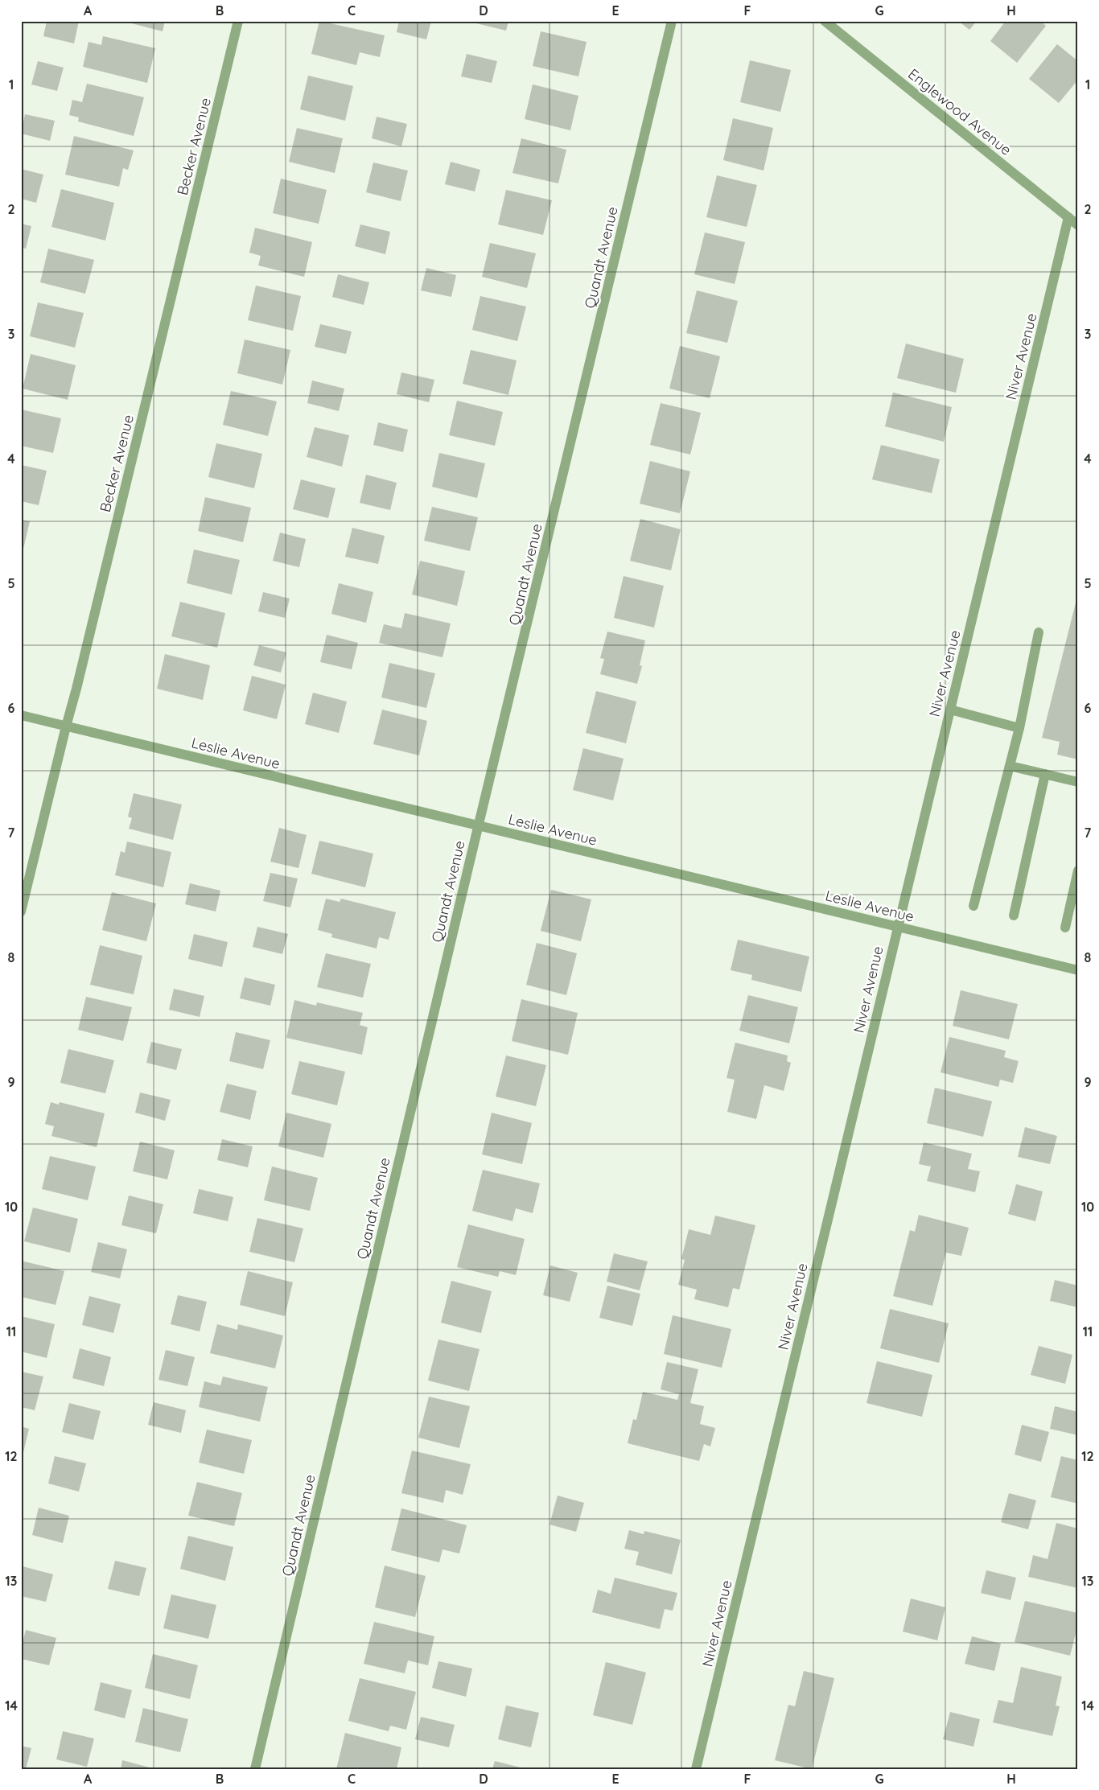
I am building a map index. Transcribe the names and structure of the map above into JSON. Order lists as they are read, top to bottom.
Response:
{
  "streets": {
    "street": [
      "Englewood Avenue",
      "Becker Avenue",
      "Quandt Avenue",
      "Niver Avenue",
      "Leslie Avenue"
    ]
  },
  "crossings": [
    ["Englewood Avenue", "Niver Avenue"],
    ["Becker Avenue", "Leslie Avenue"],
    ["Quandt Avenue", "Leslie Avenue"],
    ["Niver Avenue", "Leslie Avenue"]
  ],
  "grid": {
    "columns": [
      "A",
      "B",
      "C",
      "D",
      "E",
      "F",
      "G",
      "H"
    ],
    "rows": [
      "1",
      "2",
      "3",
      "4",
      "5",
      "6",
      "7",
      "8",
      "9",
      "10",
      "11",
      "12",
      "13",
      "14"
    ]
  }
}
